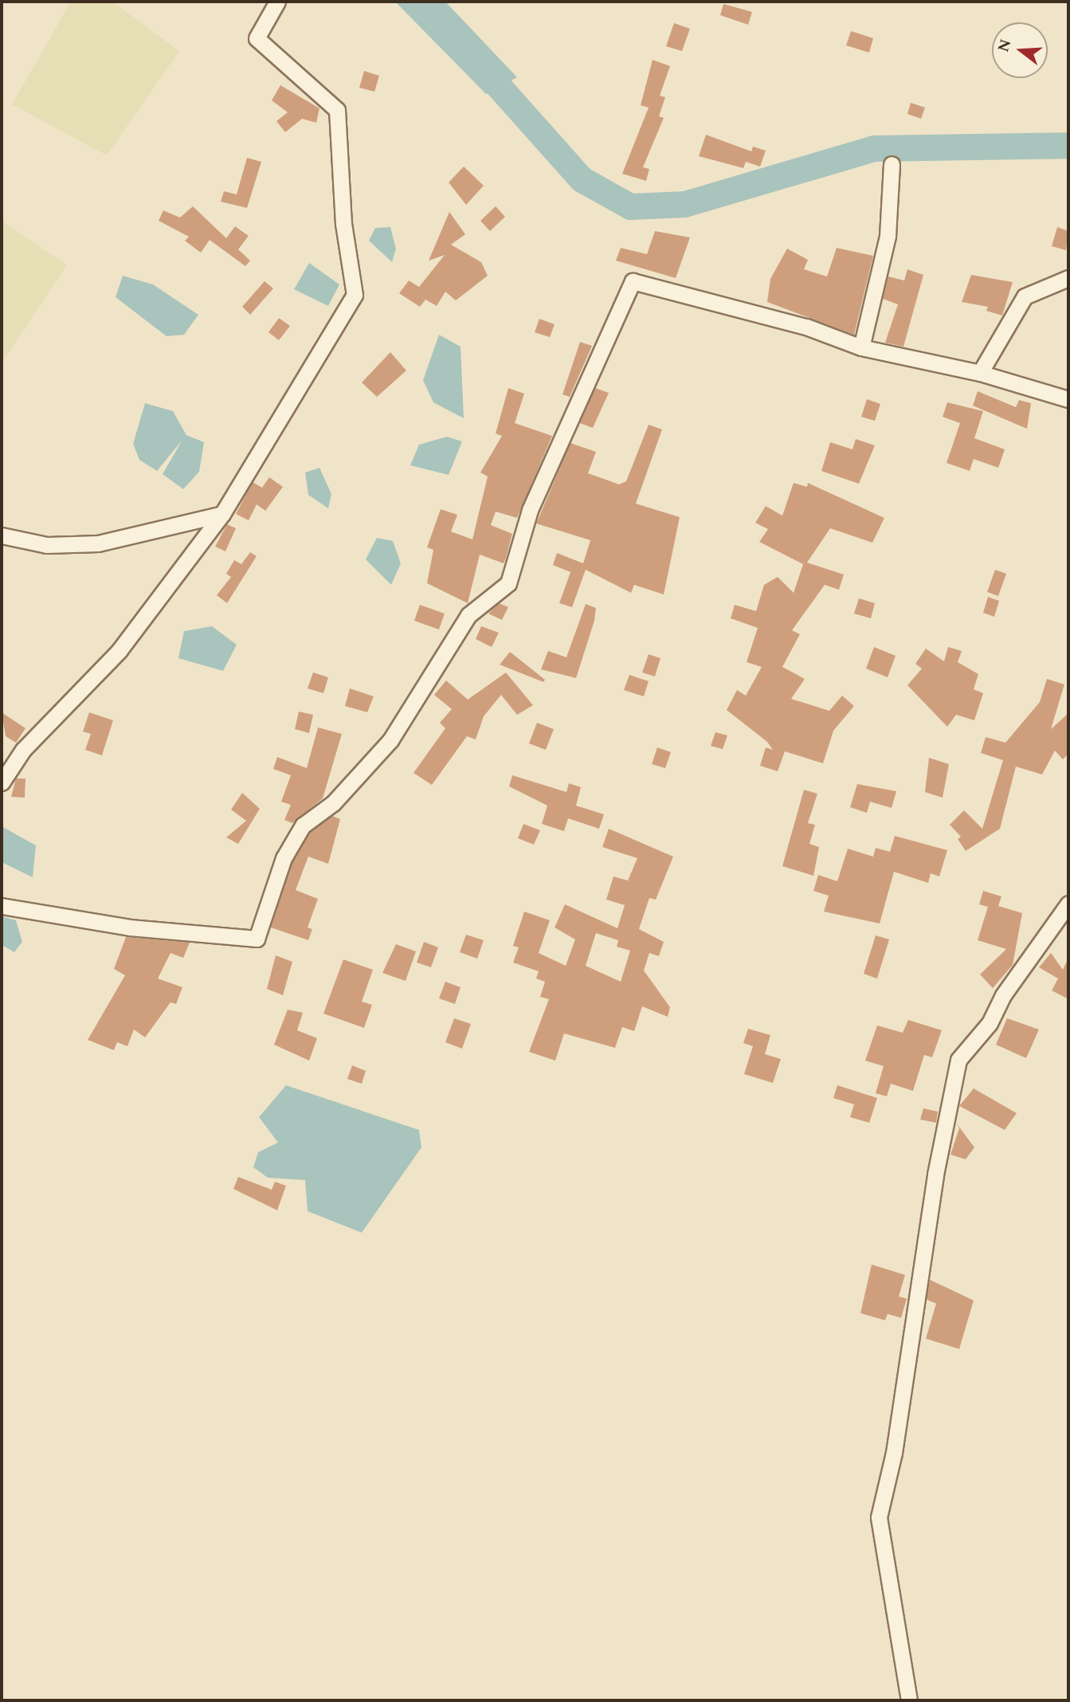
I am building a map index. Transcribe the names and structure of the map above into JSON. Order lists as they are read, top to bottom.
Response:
{
  "north": "left"
}
